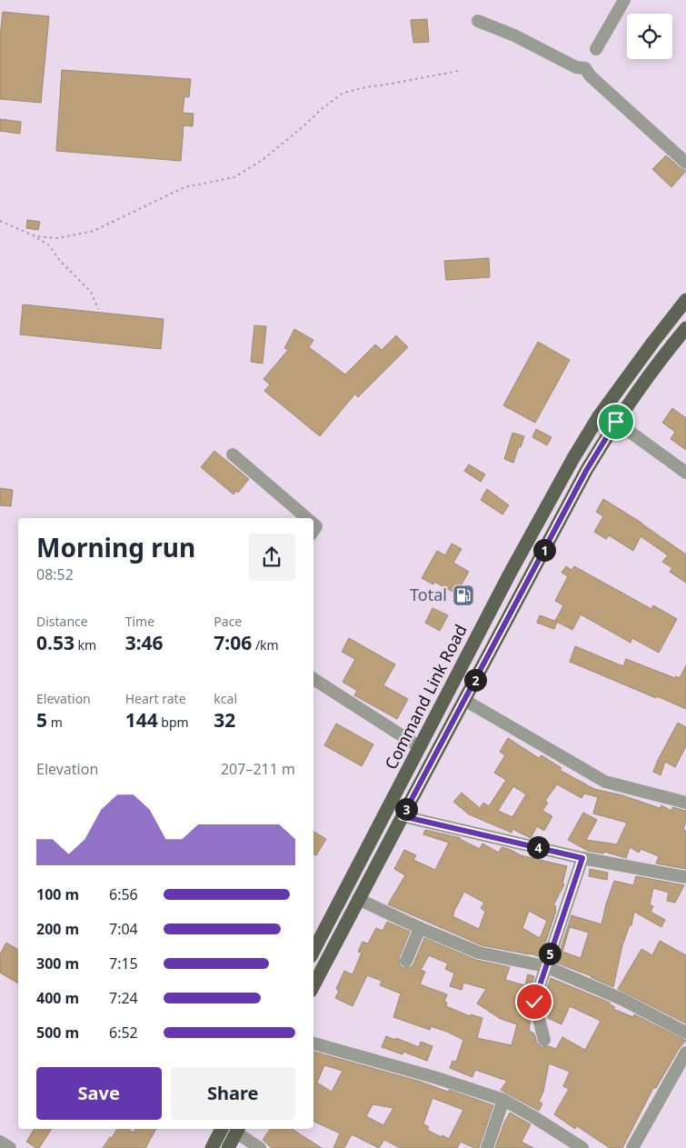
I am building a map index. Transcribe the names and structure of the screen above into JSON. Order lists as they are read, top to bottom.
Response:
{
  "streets": {
    "main road": ["Command Link Road"]
  },
  "places": {
    "fuel station": ["Total"]
  },
  "page": {
    "heading": ["Morning run", "08:52"],
    "pins": [
      "1",
      "2",
      "3",
      "4",
      "5"
    ],
    "stats": [
      ["Distance", "0.53 km"],
      ["Time", "3:46"],
      ["Pace", "7:06 /km"],
      ["Elevation", "5 m"],
      ["Heart rate", "144 bpm"],
      ["kcal", "32"]
    ],
    "chart": ["Elevation", "207–211 m"],
    "list": [
      {
        "name": "100 m",
        "note": "6:56"
      },
      {
        "name": "200 m",
        "note": "7:04"
      },
      {
        "name": "300 m",
        "note": "7:15"
      },
      {
        "name": "400 m",
        "note": "7:24"
      },
      {
        "name": "500 m",
        "note": "6:52"
      }
    ],
    "buttons": ["Save", "Share"]
  }
}
